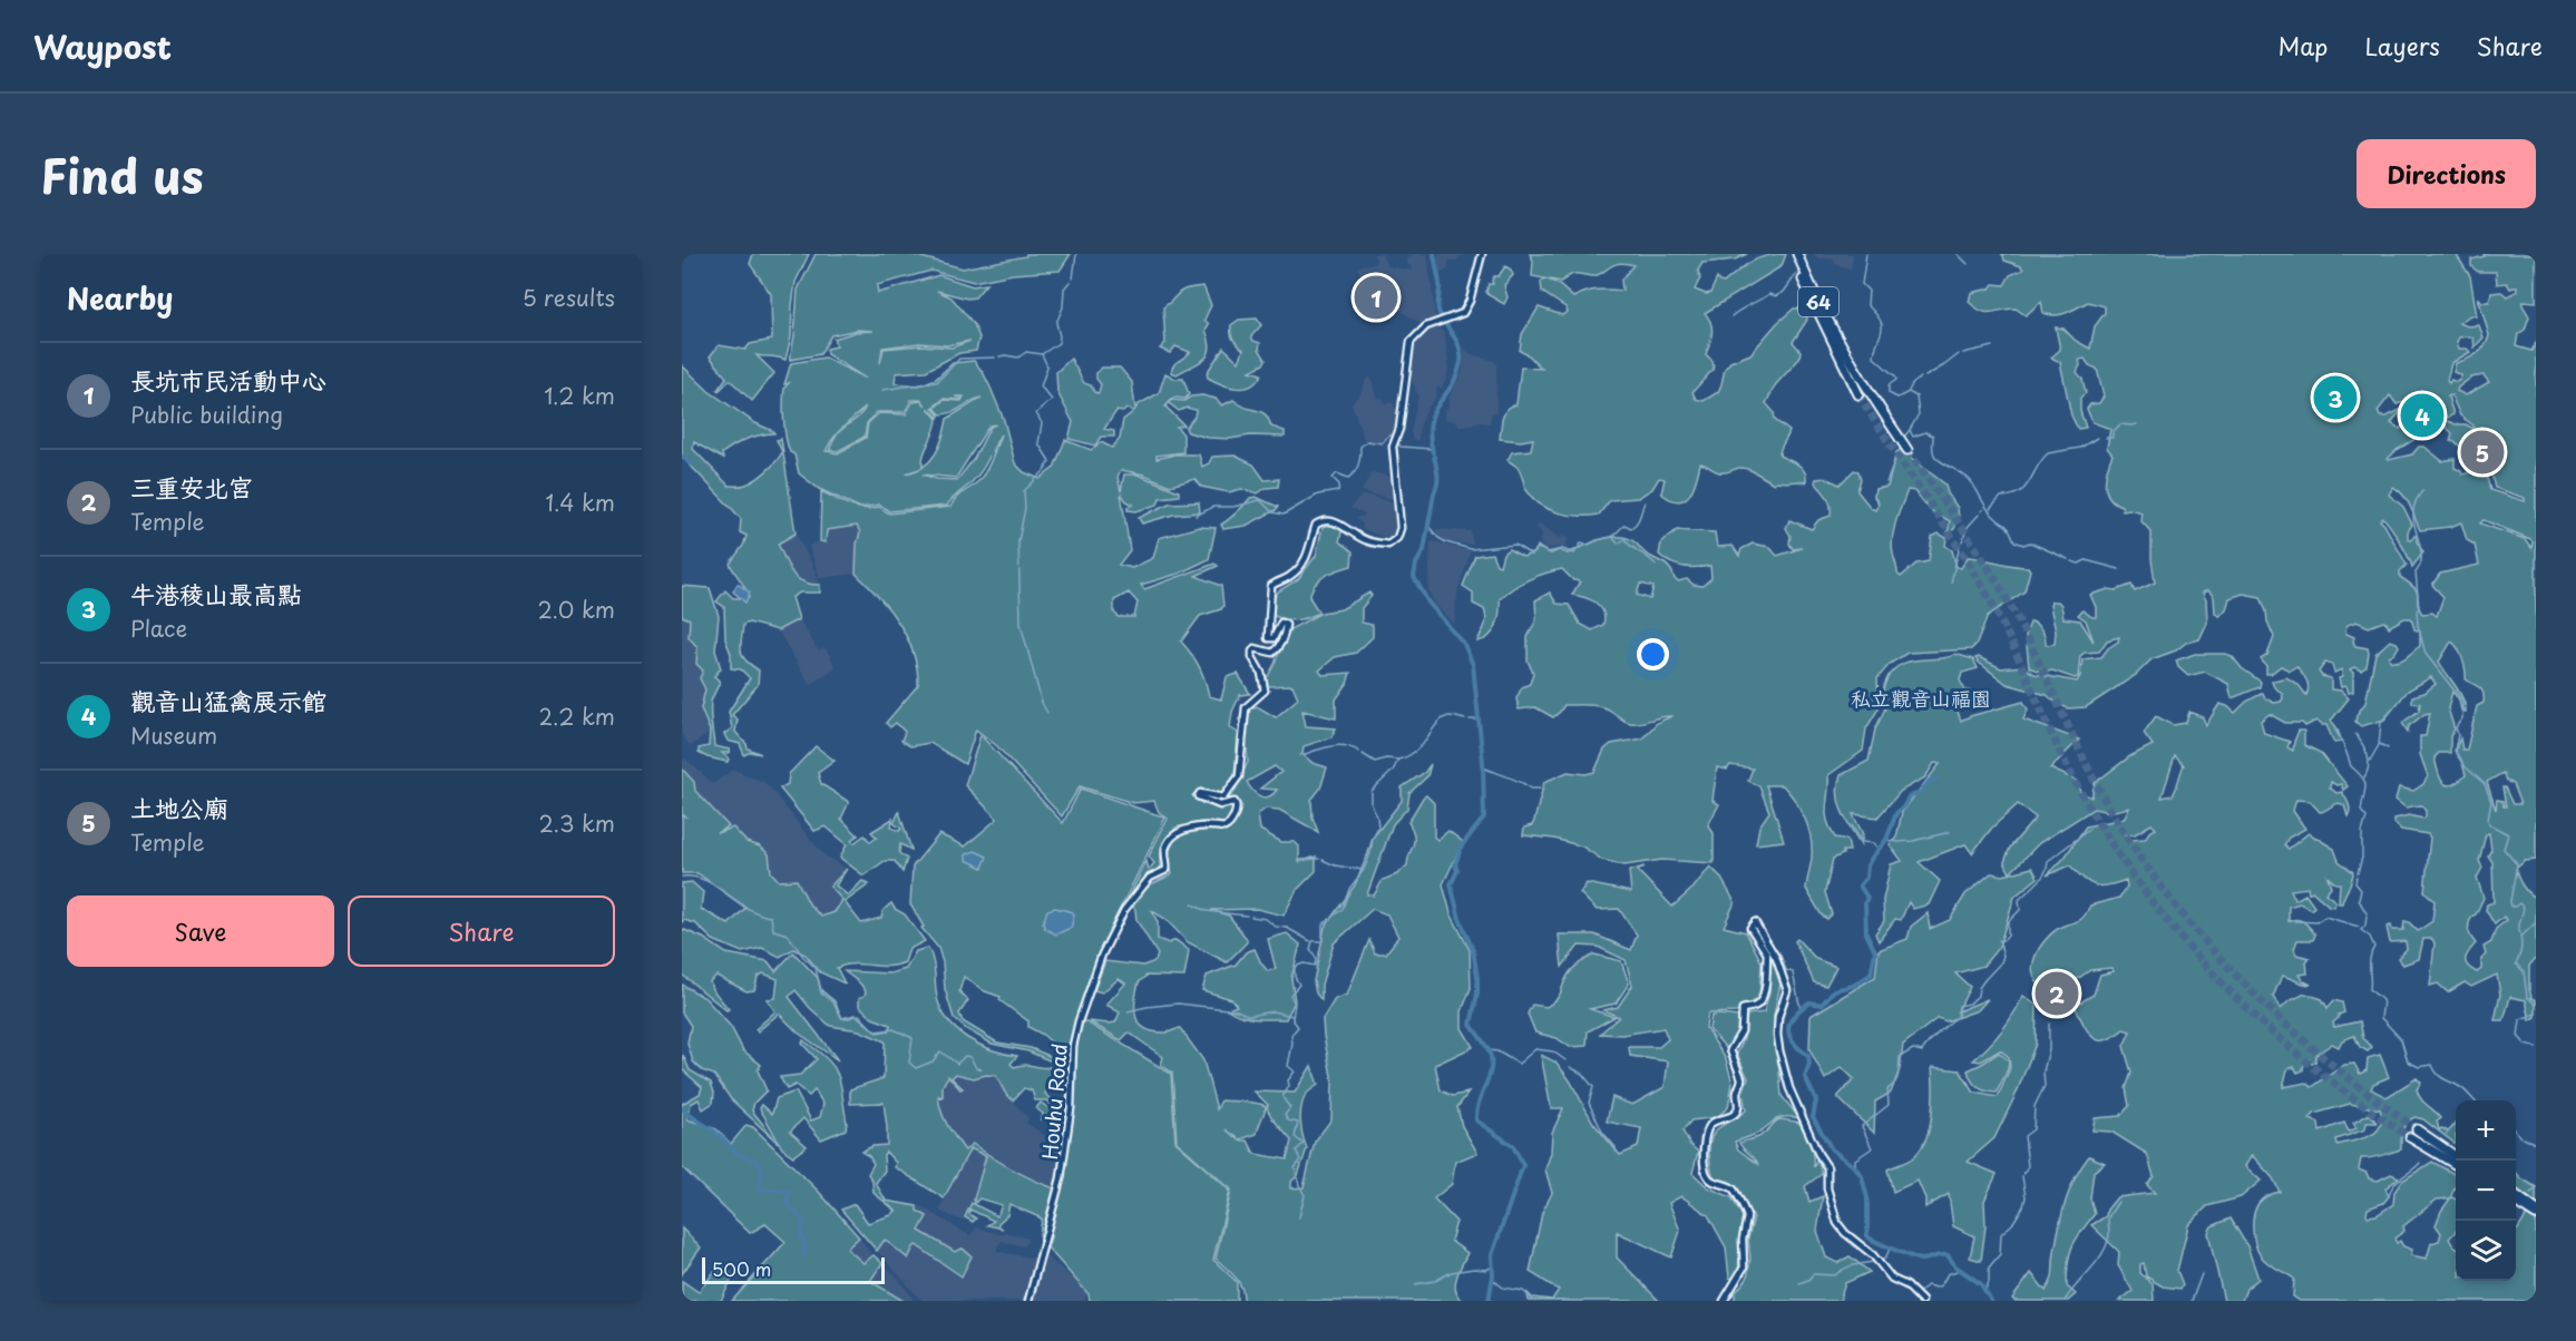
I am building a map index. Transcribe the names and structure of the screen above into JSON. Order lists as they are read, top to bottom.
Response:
{
  "streets": {
    "highway": ["64"],
    "main road": ["Houhu Road"]
  },
  "parks": ["私立觀音山福園"],
  "scale_bar": "500 m",
  "page": {
    "header": "Waypost",
    "nav": ["Map", "Layers", "Share"],
    "title": "Find us",
    "buttons": [
      "Directions",
      ["Save", "Share"]
    ],
    "heading": ["Nearby", "5 results"],
    "pins": [
      "1",
      "3",
      "4",
      "5",
      "2"
    ],
    "list": [
      {
        "mark": "1",
        "name": "長坑市民活動中心",
        "note": "Public building",
        "value": "1.2 km"
      },
      {
        "mark": "2",
        "name": "三重安北宮",
        "note": "Temple",
        "value": "1.4 km"
      },
      {
        "mark": "3",
        "name": "牛港稜山最高點",
        "note": "Place",
        "value": "2.0 km"
      },
      {
        "mark": "4",
        "name": "觀音山猛禽展示館",
        "note": "Museum",
        "value": "2.2 km"
      },
      {
        "mark": "5",
        "name": "土地公廟",
        "note": "Temple",
        "value": "2.3 km"
      }
    ],
    "map_buttons": ["+", "−"],
    "scale": "500 m"
  }
}
